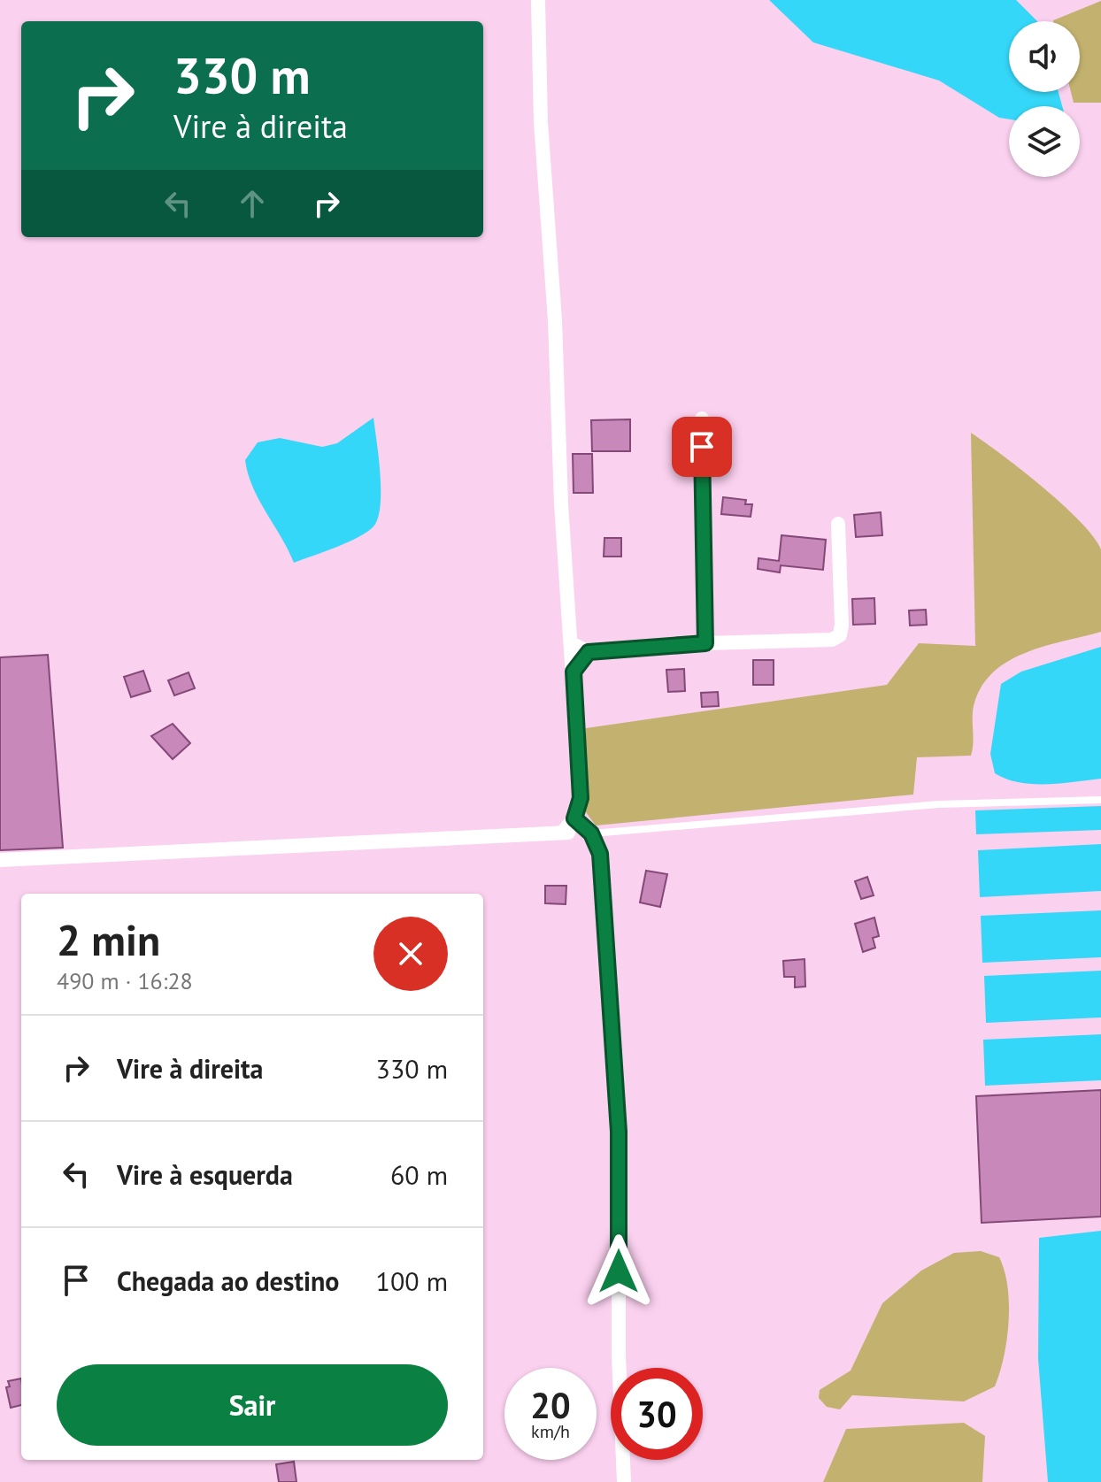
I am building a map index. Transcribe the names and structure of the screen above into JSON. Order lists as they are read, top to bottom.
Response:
{
  "page": {
    "turn": ["330 m", "Vire à direita"],
    "heading": ["2 min", "490 m · 16:28"],
    "list": [
      {
        "name": "Vire à direita",
        "value": "330 m"
      },
      {
        "name": "Vire à esquerda",
        "value": "60 m"
      },
      {
        "name": "Chegada ao destino",
        "value": "100 m"
      }
    ],
    "buttons": "Sair",
    "speed": "20 km/h",
    "limit": "30"
  }
}
